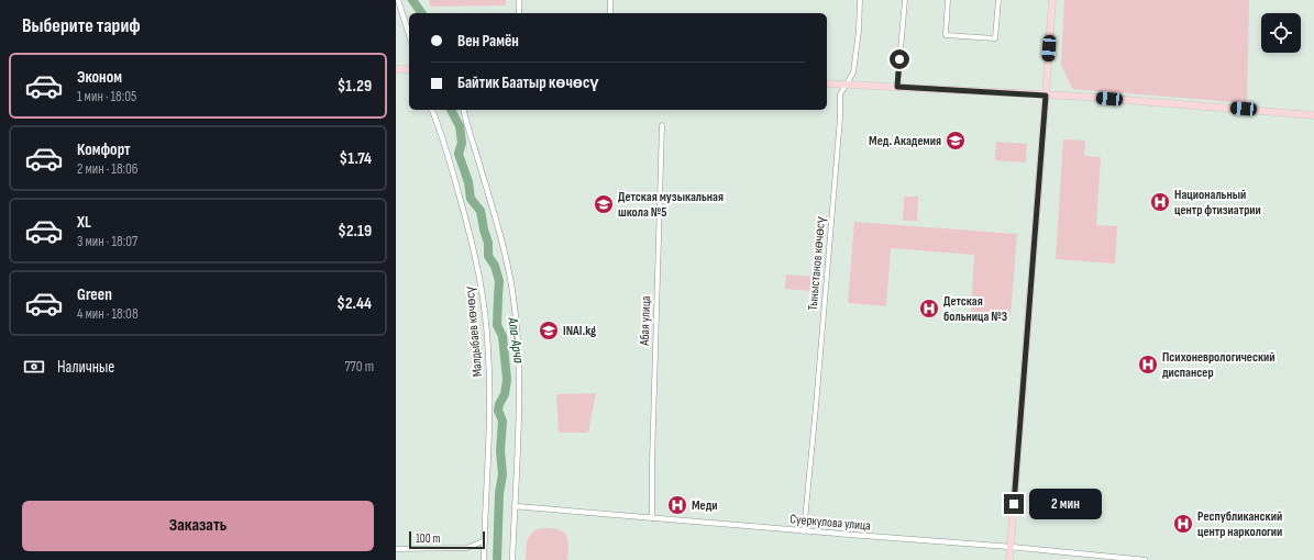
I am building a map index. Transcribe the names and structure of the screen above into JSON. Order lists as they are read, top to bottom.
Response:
{
  "streets": {
    "street": [
      "Тыныстанов көчөсү",
      "Абая улица",
      "Малдыбаев көчөсү",
      "Суеркулова улица"
    ]
  },
  "crossings": [
    ["Тыныстанов көчөсү", "Суеркулова улица"],
    ["Абая улица", "Суеркулова улица"]
  ],
  "water": ["Ала-Арча"],
  "places": {
    "school or university": ["Мед. Академия", "Детская музыкальная школа №5", "INAI.kg"],
    "hospital": [
      "Национальный центр фтизиатрии",
      "Детская больница №3",
      "Психоневрологический диспансер",
      "Меди",
      "Республиканский центр наркологии"
    ]
  },
  "scale_bar": "100 m",
  "page": {
    "heading": "Выберите тариф",
    "banner": ["Вен Рамён", "Байтик Баатыр көчөсү"],
    "list": [
      {
        "name": "Эконом",
        "note": "1 мин · 18:05",
        "value": "$1.29"
      },
      {
        "name": "Комфорт",
        "note": "2 мин · 18:06",
        "value": "$1.74"
      },
      {
        "name": "XL",
        "note": "3 мин · 18:07",
        "value": "$2.19"
      },
      {
        "name": "Green",
        "note": "4 мин · 18:08",
        "value": "$2.44"
      }
    ],
    "pay": ["Наличные", "770 m"],
    "bubble": "2 мин",
    "buttons": "Заказать",
    "scale": "100 m"
  }
}
